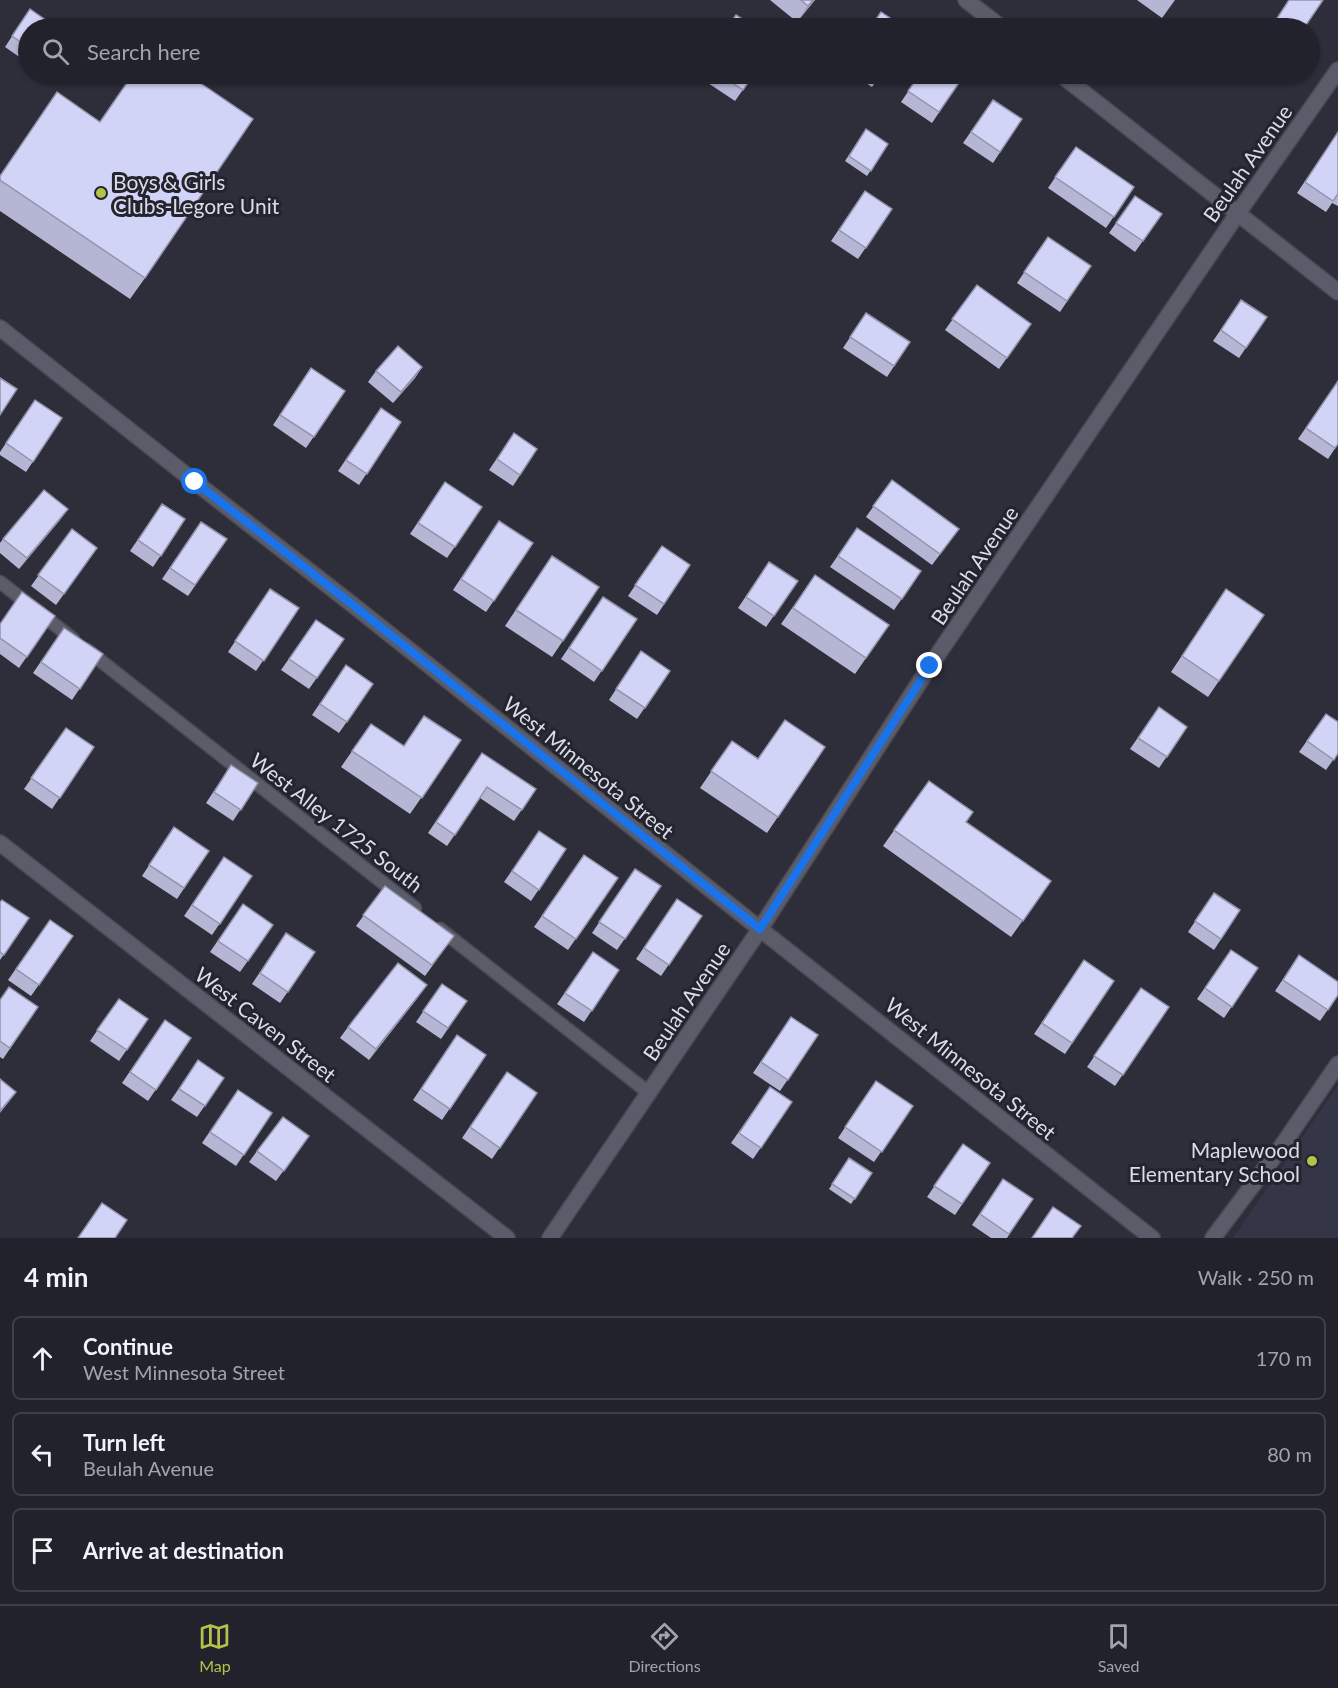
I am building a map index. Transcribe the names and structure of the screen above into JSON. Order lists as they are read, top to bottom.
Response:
{
  "streets": {
    "street": ["Beulah Avenue", "West Minnesota Street", "West Caven Street"],
    "lane": ["West Alley 1725 South"]
  },
  "crossings": [
    ["Beulah Avenue", "West Minnesota Street"],
    ["Beulah Avenue", "West Alley 1725 South"]
  ],
  "places": ["Boys & Girls Clubs-Legore Unit", "Maplewood Elementary School"],
  "page": {
    "search": "Search here",
    "heading": ["4 min", "Walk · 250 m"],
    "list": [
      ["Continue", "West Minnesota Street", "170 m"],
      ["Turn left", "Beulah Avenue", "80 m"],
      "Arrive at destination"
    ],
    "nav": ["Map", "Directions", "Saved"]
  }
}
